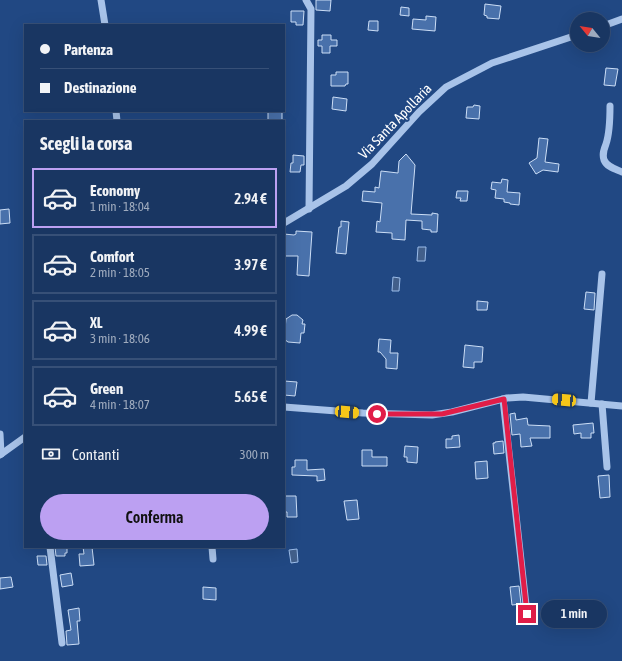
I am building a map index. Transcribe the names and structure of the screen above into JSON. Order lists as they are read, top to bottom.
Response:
{
  "streets": {
    "street": ["Via Santa Apollaria"]
  },
  "north": "top left",
  "page": {
    "banner": ["Partenza", "Destinazione"],
    "heading": "Scegli la corsa",
    "list": [
      {
        "name": "Economy",
        "note": "1 min · 18:04",
        "value": "2.94 €"
      },
      {
        "name": "Comfort",
        "note": "2 min · 18:05",
        "value": "3.97 €"
      },
      {
        "name": "XL",
        "note": "3 min · 18:06",
        "value": "4.99 €"
      },
      {
        "name": "Green",
        "note": "4 min · 18:07",
        "value": "5.65 €"
      }
    ],
    "pay": ["Contanti", "300 m"],
    "buttons": "Conferma",
    "bubble": "1 min"
  }
}
